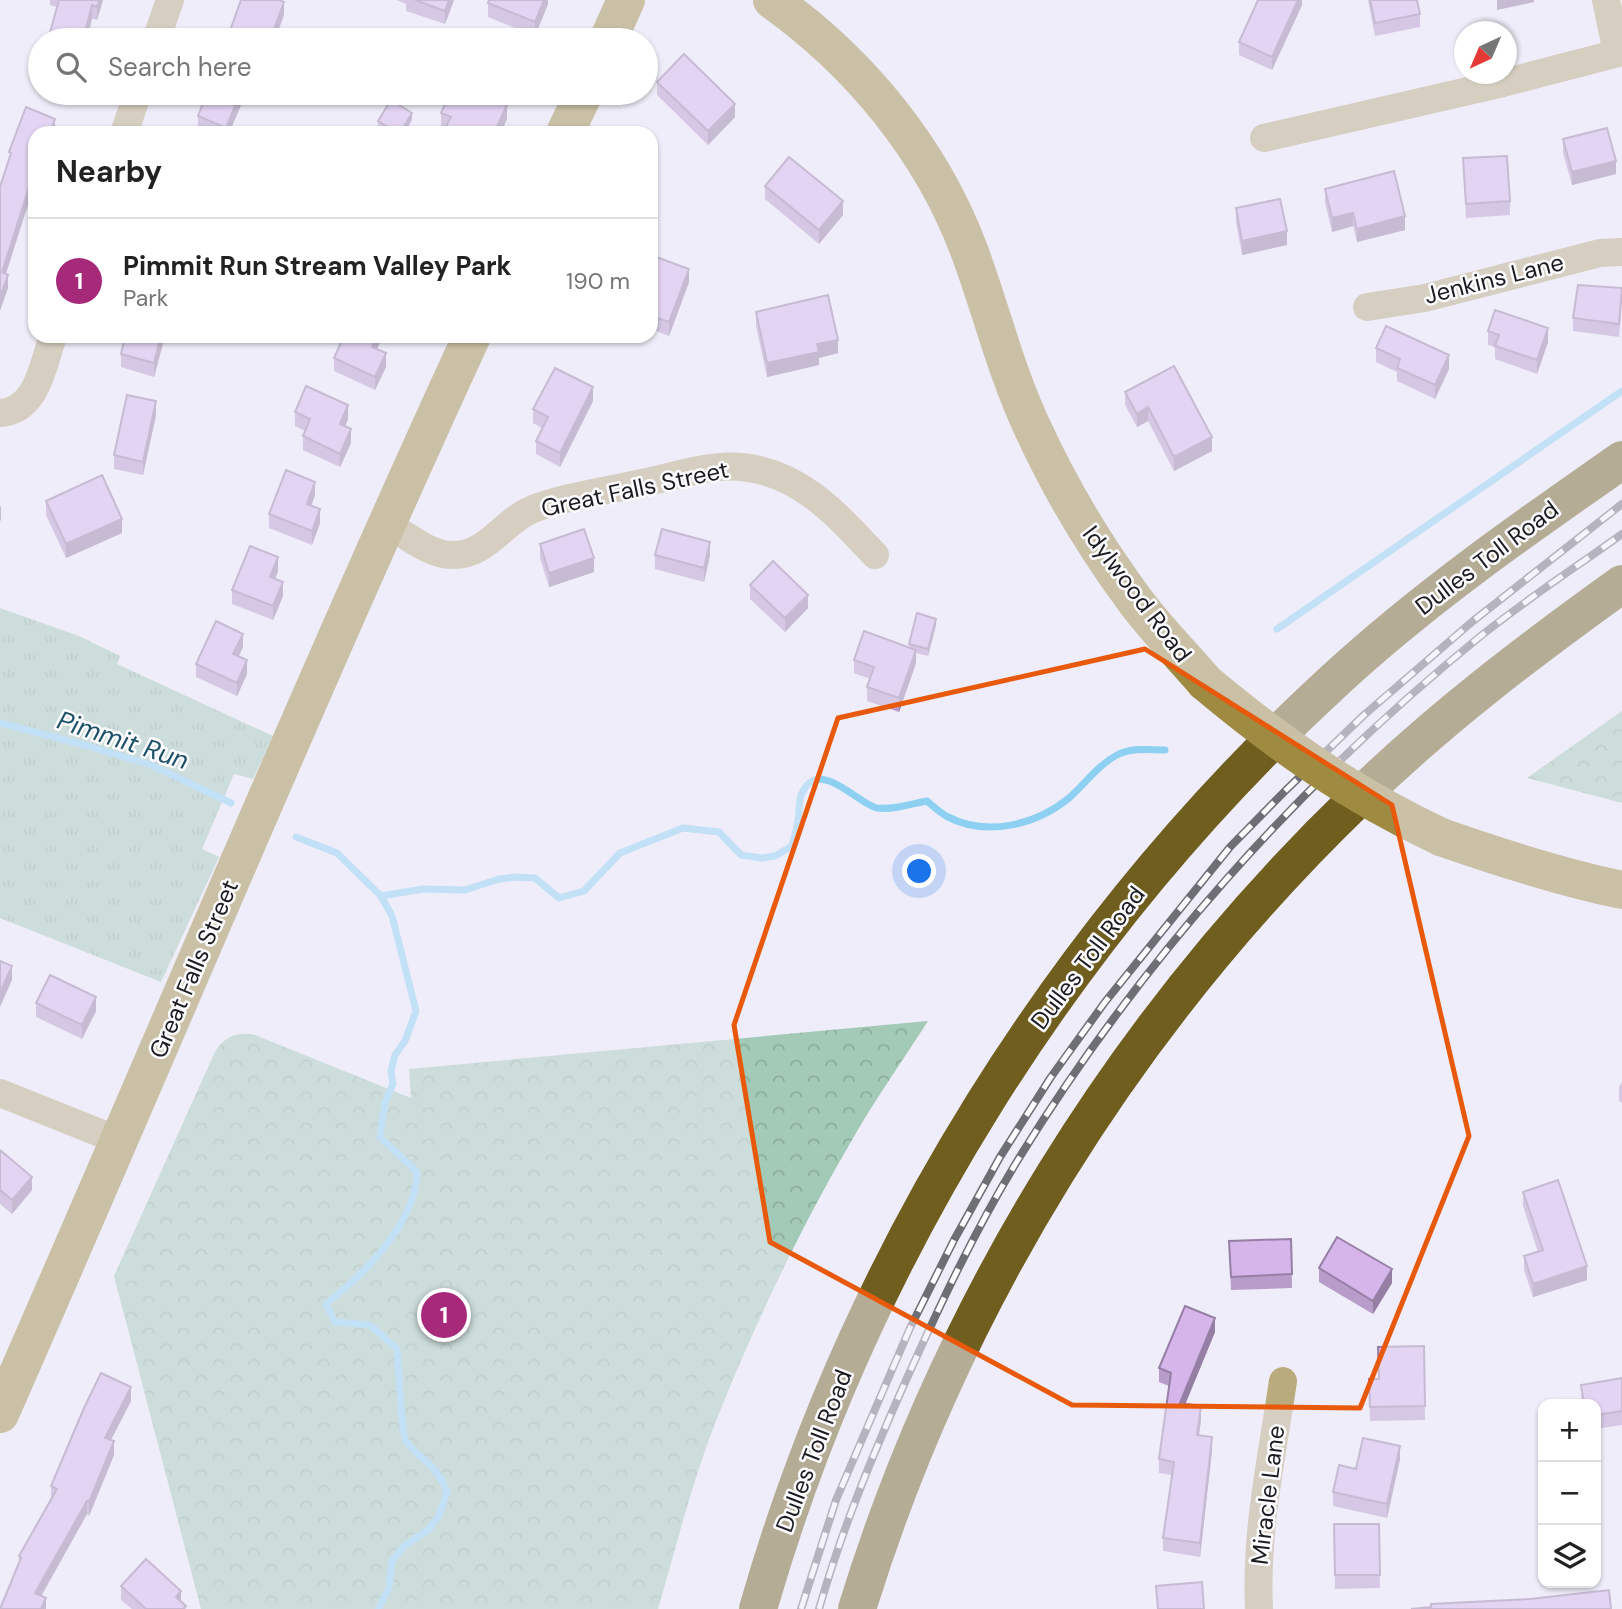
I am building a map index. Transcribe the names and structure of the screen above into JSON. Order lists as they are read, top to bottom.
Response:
{
  "streets": {
    "highway": ["Dulles Toll Road"],
    "main road": ["Great Falls Street", "Idylwood Road"],
    "street": ["Jenkins Lane", "Miracle Lane"]
  },
  "water": ["Pimmit Run"],
  "north": "bottom left",
  "page": {
    "search": "Search here",
    "heading": "Nearby",
    "list": [
      {
        "mark": "1",
        "name": "Pimmit Run Stream Valley Park",
        "note": "Park",
        "value": "190 m"
      }
    ],
    "pins": "1",
    "map_buttons": ["+", "−"]
  }
}
